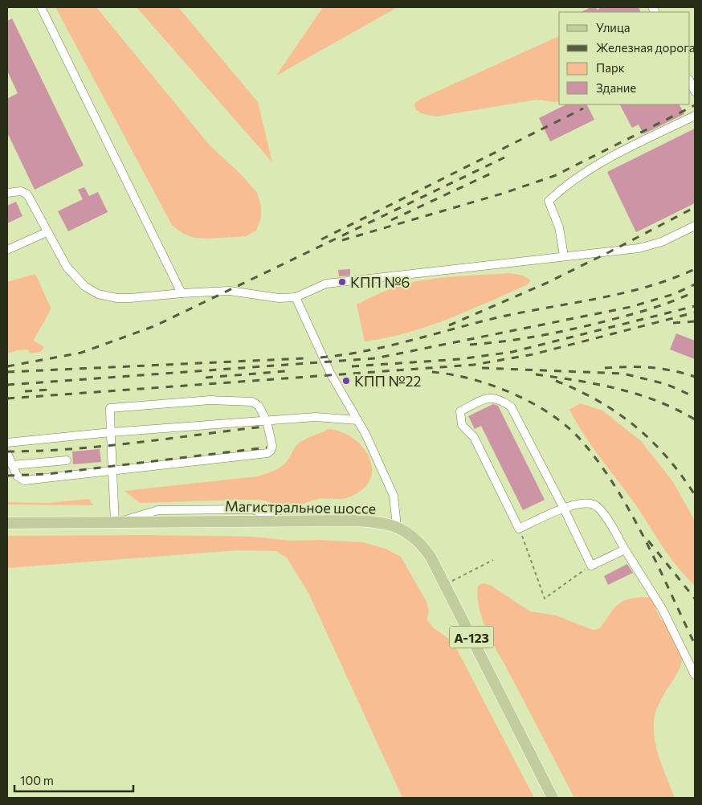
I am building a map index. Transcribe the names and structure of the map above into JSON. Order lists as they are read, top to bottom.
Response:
{
  "streets": {
    "main road": ["Магистральное шоссе", "А-123"]
  },
  "places": ["КПП №6", "КПП №22"],
  "legend": [
    "Улица",
    "Железная дорога",
    "Парк",
    "Здание"
  ],
  "scale_bar": "100 m"
}
